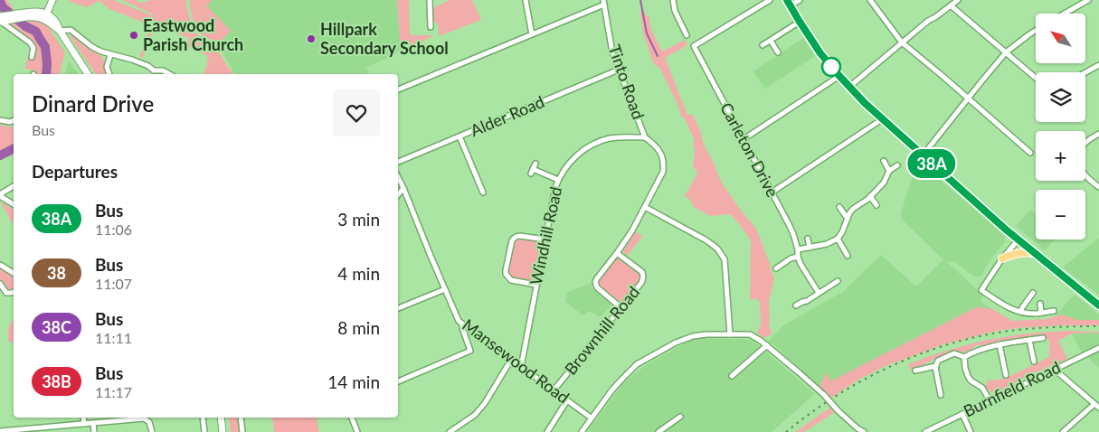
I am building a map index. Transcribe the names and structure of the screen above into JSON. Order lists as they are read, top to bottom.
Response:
{
  "streets": {
    "street": [
      "Tinto Road",
      "Alder Road",
      "Carleton Drive",
      "Windhill Road",
      "Brownhill Road",
      "Mansewood Road",
      "Burnfield Road"
    ]
  },
  "crossings": [
    ["Tinto Road", "Alder Road"],
    ["Tinto Road", "Windhill Road"],
    ["Windhill Road", "Mansewood Road"],
    ["Brownhill Road", "Mansewood Road"]
  ],
  "places": ["Eastwood Parish Church", "Hillpark Secondary School"],
  "lines": ["bus line 38A"],
  "north": "top left",
  "page": {
    "on_map": "38A",
    "map_buttons": ["+", "−"],
    "heading": [
      ["Dinard Drive", "Bus"],
      "Departures"
    ],
    "list": [
      {
        "mark": "38A",
        "name": "Bus",
        "note": "11:06",
        "value": "3 min"
      },
      {
        "mark": "38",
        "name": "Bus",
        "note": "11:07",
        "value": "4 min"
      },
      {
        "mark": "38C",
        "name": "Bus",
        "note": "11:11",
        "value": "8 min"
      },
      {
        "mark": "38B",
        "name": "Bus",
        "note": "11:17",
        "value": "14 min"
      }
    ]
  }
}
